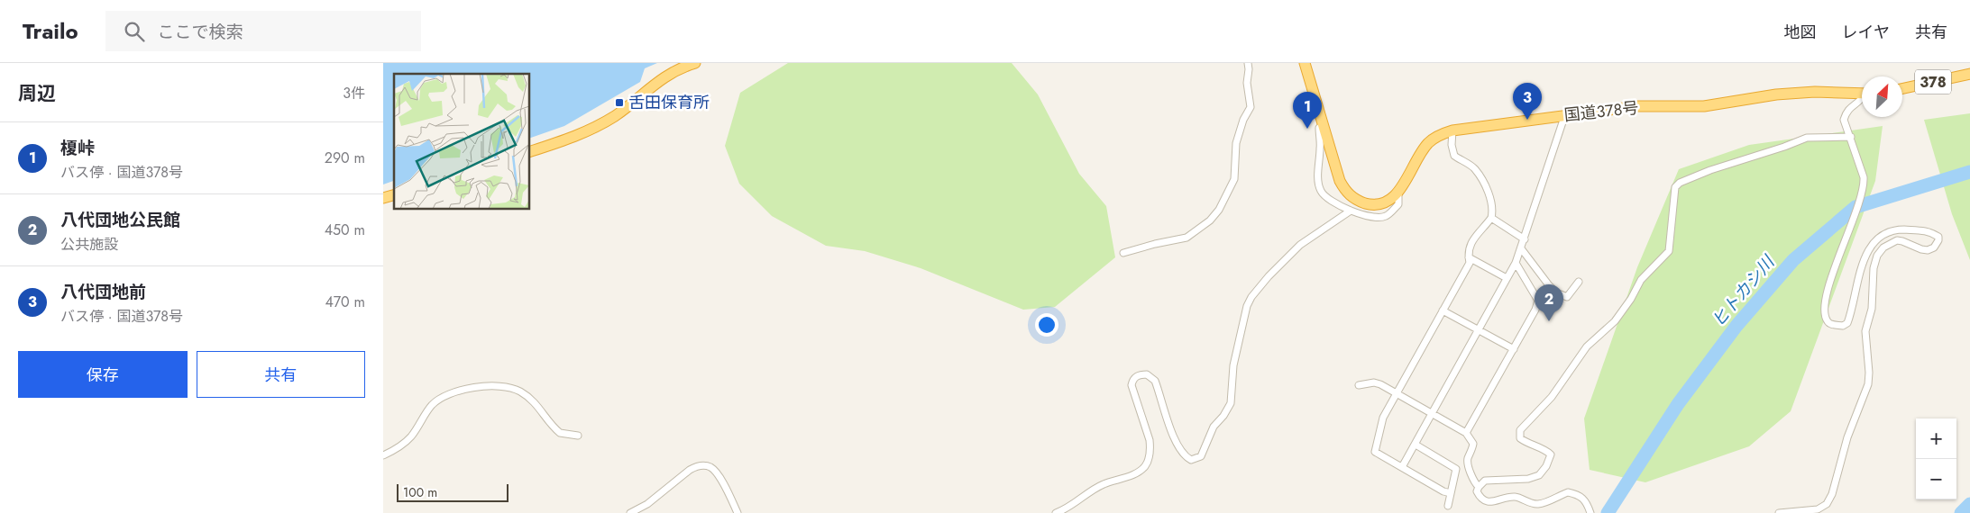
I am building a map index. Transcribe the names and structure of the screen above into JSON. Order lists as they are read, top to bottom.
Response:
{
  "streets": {
    "highway": ["378", "国道378号"]
  },
  "water": ["ヒトカシ川"],
  "places": {
    "transit": ["舌田保育所"]
  },
  "scale_bar": "100 m",
  "north": "top right",
  "page": {
    "header": "Trailo",
    "search": "ここで検索",
    "nav": ["地図", "レイヤ", "共有"],
    "heading": ["周辺", "3件"],
    "pins": ["3", "1", "2"],
    "list": [
      {
        "mark": "1",
        "name": "榎峠",
        "note": "バス停 · 国道378号",
        "value": "290 m"
      },
      {
        "mark": "2",
        "name": "八代団地公民館",
        "note": "公共施設",
        "value": "450 m"
      },
      {
        "mark": "3",
        "name": "八代団地前",
        "note": "バス停 · 国道378号",
        "value": "470 m"
      }
    ],
    "buttons": ["保存", "共有"],
    "map_buttons": ["+", "−"],
    "scale": "100 m"
  }
}
